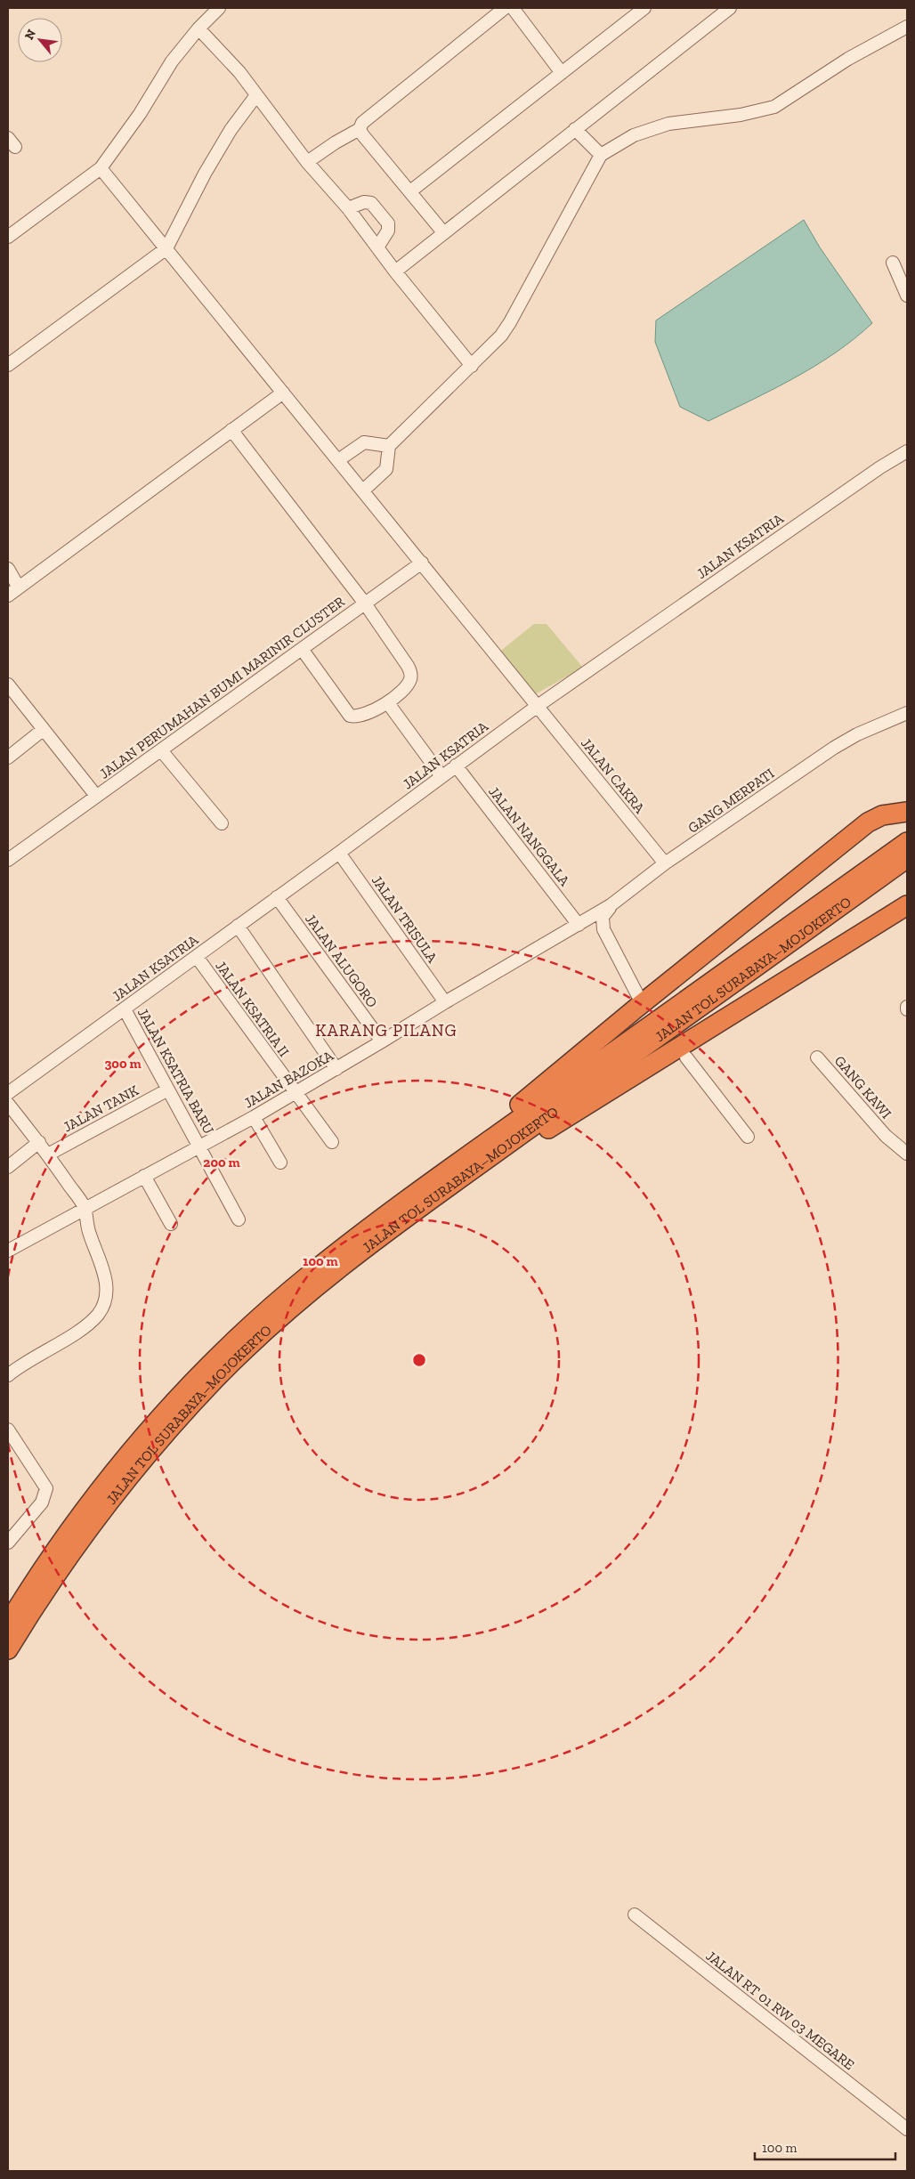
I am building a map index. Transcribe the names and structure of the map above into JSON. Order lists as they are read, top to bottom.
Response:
{
  "streets": {
    "highway": ["JALAN TOL SURABAYA–MOJOKERTO"],
    "street": [
      "JALAN KSATRIA",
      "JALAN PERUMAHAN BUMI MARINIR CLUSTER",
      "JALAN CAKRA",
      "GANG MERPATI",
      "JALAN NANGGALA",
      "JALAN TRISULA",
      "JALAN ALUGORO",
      "JALAN KSATRIA II",
      "JALAN KSATRIA BARU",
      "JALAN BAZOKA",
      "GANG KAWI",
      "JALAN TANK",
      "JALAN RT 01 RW 03 MEGARE"
    ]
  },
  "crossings": [
    ["JALAN KSATRIA", "JALAN CAKRA"],
    ["JALAN KSATRIA", "JALAN NANGGALA"],
    ["JALAN KSATRIA", "JALAN TRISULA"],
    ["JALAN KSATRIA", "JALAN ALUGORO"],
    ["JALAN KSATRIA", "JALAN KSATRIA II"],
    ["JALAN KSATRIA", "JALAN KSATRIA BARU"],
    ["JALAN CAKRA", "GANG MERPATI"],
    ["GANG MERPATI", "JALAN NANGGALA"],
    ["GANG MERPATI", "JALAN BAZOKA"],
    ["JALAN NANGGALA", "JALAN BAZOKA"],
    ["JALAN TRISULA", "JALAN BAZOKA"],
    ["JALAN ALUGORO", "JALAN BAZOKA"],
    ["JALAN KSATRIA II", "JALAN BAZOKA"],
    ["JALAN KSATRIA BARU", "JALAN BAZOKA"],
    ["JALAN KSATRIA BARU", "JALAN TANK"]
  ],
  "districts": ["KARANG PILANG"],
  "scale_bar": "100 m",
  "north": "top left",
  "rings": ["300 m", "200 m", "100 m"]
}
